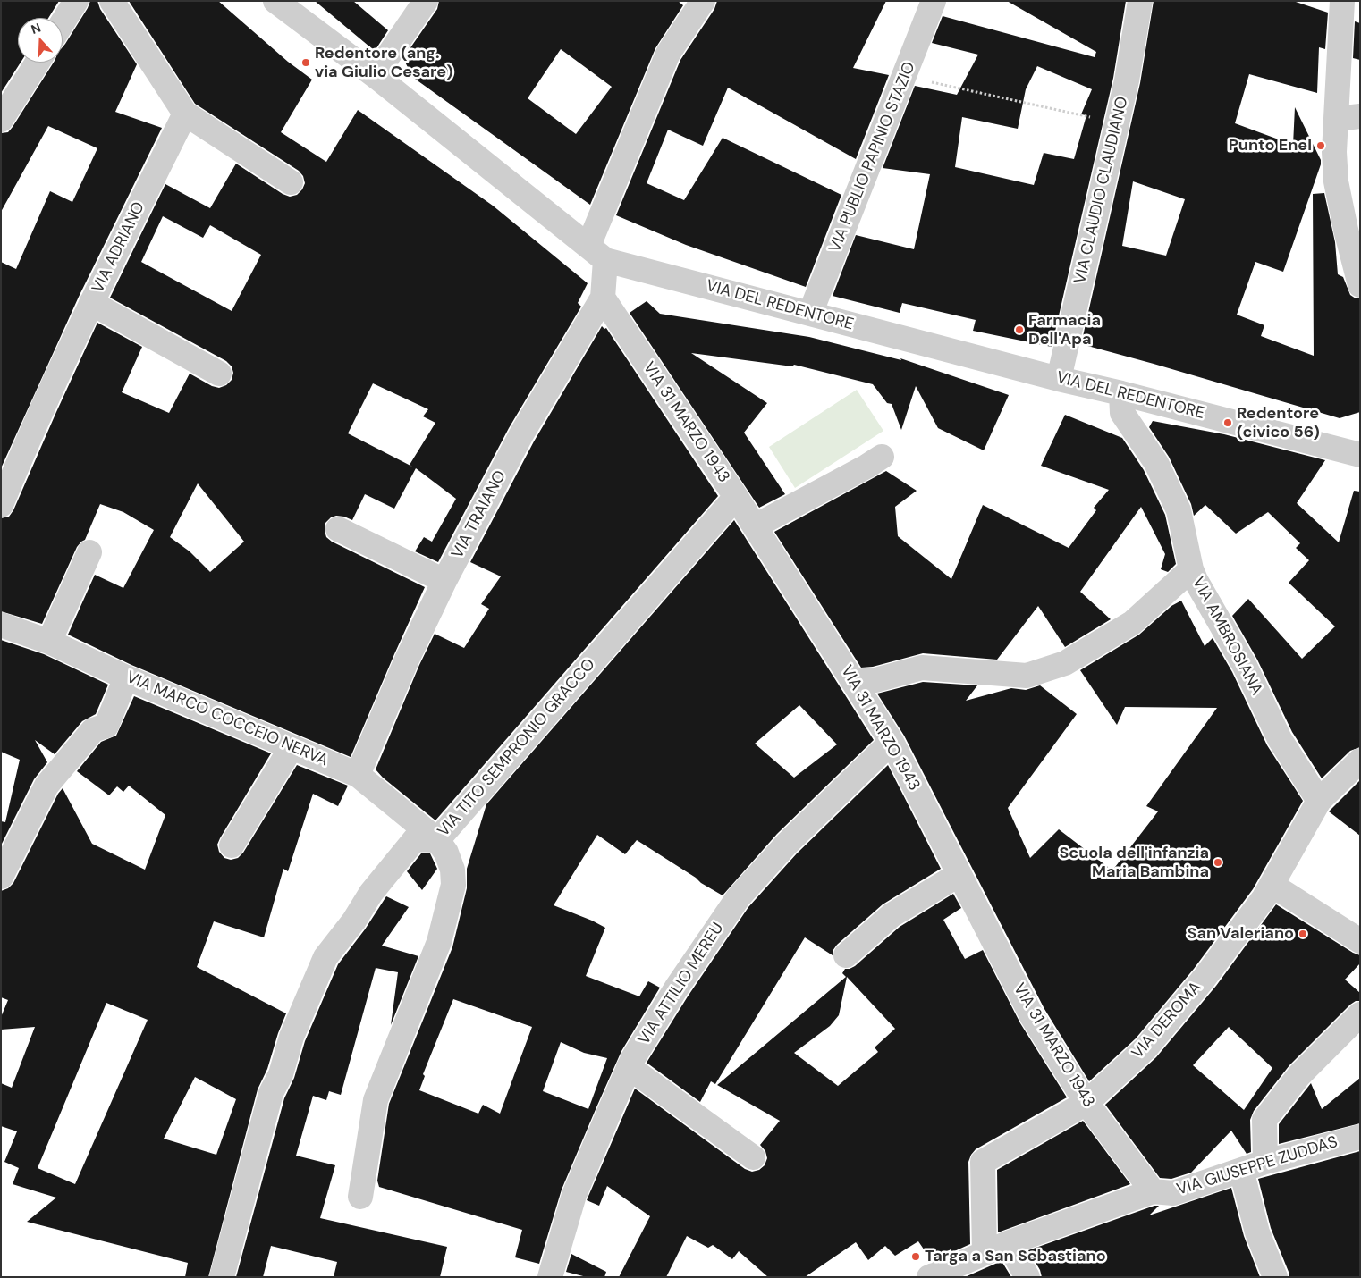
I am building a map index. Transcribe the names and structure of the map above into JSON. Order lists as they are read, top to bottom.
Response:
{
  "streets": {
    "street": [
      "VIA PUBLIO PAPINIO STAZIO",
      "VIA CLAUDIO CLAUDIANO",
      "VIA ADRIANO",
      "VIA DEL REDENTORE",
      "VIA 31 MARZO 1943",
      "VIA TRAIANO",
      "VIA AMBROSIANA",
      "VIA MARCO COCCEIO NERVA",
      "VIA TITO SEMPRONIO GRACCO",
      "VIA ATTILIO MEREU",
      "VIA DEROMA",
      "VIA GIUSEPPE ZUDDAS"
    ]
  },
  "crossings": [
    ["VIA PUBLIO PAPINIO STAZIO", "VIA DEL REDENTORE"],
    ["VIA CLAUDIO CLAUDIANO", "VIA DEL REDENTORE"],
    ["VIA DEL REDENTORE", "VIA TRAIANO"],
    ["VIA DEL REDENTORE", "VIA AMBROSIANA"],
    ["VIA 31 MARZO 1943", "VIA TRAIANO"],
    ["VIA 31 MARZO 1943", "VIA TITO SEMPRONIO GRACCO"],
    ["VIA 31 MARZO 1943", "VIA ATTILIO MEREU"],
    ["VIA 31 MARZO 1943", "VIA DEROMA"],
    ["VIA 31 MARZO 1943", "VIA GIUSEPPE ZUDDAS"],
    ["VIA TRAIANO", "VIA MARCO COCCEIO NERVA"],
    ["VIA AMBROSIANA", "VIA DEROMA"],
    ["VIA MARCO COCCEIO NERVA", "VIA TITO SEMPRONIO GRACCO"],
    ["VIA DEROMA", "VIA GIUSEPPE ZUDDAS"]
  ],
  "places": [
    "Redentore (ang. via Giulio Cesare)",
    "Punto Enel",
    "Farmacia Dell'Apa",
    "Redentore (civico 56)",
    "Scuola dell'infanzia Maria Bambina",
    "San Valeriano",
    "Targa a San Sebastiano"
  ],
  "north": "top"
}
